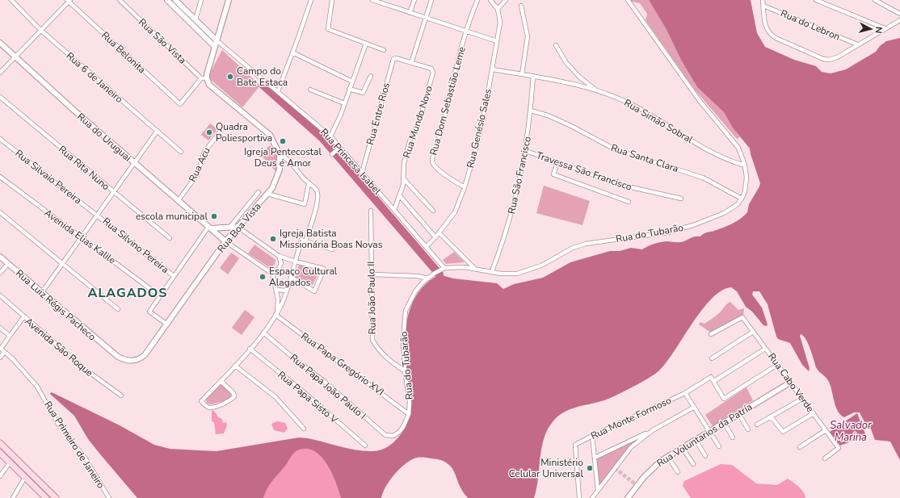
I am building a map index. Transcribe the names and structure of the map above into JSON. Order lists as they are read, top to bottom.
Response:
{
  "streets": {
    "street": [
      "Rua do Lebron",
      "Rua São Vista",
      "Rua Belonita",
      "Rua 6 de Janeiro",
      "Rua Dom Sebastião Leme",
      "Rua Entre Rios",
      "Rua Simão Sobral",
      "Rua Mundo Novo",
      "Rua Genésio Sales",
      "Rua do Uruguai",
      "Rua Santa Clara",
      "Rua Princesa Isabel",
      "Rua Acu",
      "Rua Rita Nuno",
      "Travessa Sāo Francisco",
      "Rua São Francisco",
      "Rua Silvaio Pereira",
      "Rua Boa Vista",
      "Rua do Tubarão",
      "Avenida Elias Kalile",
      "Rua Silvino Pereira",
      "Rua João Paulo II",
      "Rua Luiz Régis Pacheco",
      "Avenida São Roque",
      "Rua Papa Gregório XVI",
      "Rua Cabo Verde",
      "Rua Papa João Paulo I",
      "Rua Papa Sisto V",
      "Rua Monte Formoso",
      "Rua Voluntarios da Patría",
      "Rua Primeiro de Janeiro"
    ]
  },
  "crossings": [
    ["Rua São Vista", "Rua Belonita"],
    ["Rua São Vista", "Rua Boa Vista"],
    ["Rua Belonita", "Rua Boa Vista"],
    ["Rua Dom Sebastião Leme", "Rua Genésio Sales"],
    ["Rua Entre Rios", "Rua Mundo Novo"],
    ["Rua Entre Rios", "Rua Princesa Isabel"],
    ["Rua Simão Sobral", "Rua Genésio Sales"],
    ["Rua Simão Sobral", "Rua São Francisco"],
    ["Rua Mundo Novo", "Rua Princesa Isabel"],
    ["Rua Genésio Sales", "Rua Princesa Isabel"],
    ["Rua do Uruguai", "Rua Acu"],
    ["Rua do Uruguai", "Rua Boa Vista"],
    ["Rua Santa Clara", "Rua São Francisco"],
    ["Rua Santa Clara", "Rua do Tubarão"],
    ["Rua Princesa Isabel", "Rua do Tubarão"],
    ["Travessa Sāo Francisco", "Rua São Francisco"],
    ["Rua São Francisco", "Rua do Tubarão"],
    ["Rua Silvaio Pereira", "Rua Silvino Pereira"],
    ["Rua Boa Vista", "Rua Luiz Régis Pacheco"],
    ["Rua do Tubarão", "Rua João Paulo II"],
    ["Rua do Tubarão", "Rua Papa Gregório XVI"],
    ["Rua do Tubarão", "Rua Papa João Paulo I"],
    ["Rua Cabo Verde", "Rua Voluntarios da Patría"]
  ],
  "districts": ["ALAGADOS"],
  "water": ["Salvador Marina"],
  "places": [
    "Campo do Bate Estaca",
    "Quadra Poliesportiva",
    "Igreja Pentecostal Deus é Amor",
    "escola municipal",
    "Igreja Batista Missionária Boas Novas",
    "Espaço Cultural Alagados",
    "Ministério Celular Universal"
  ],
  "north": "right"
}
